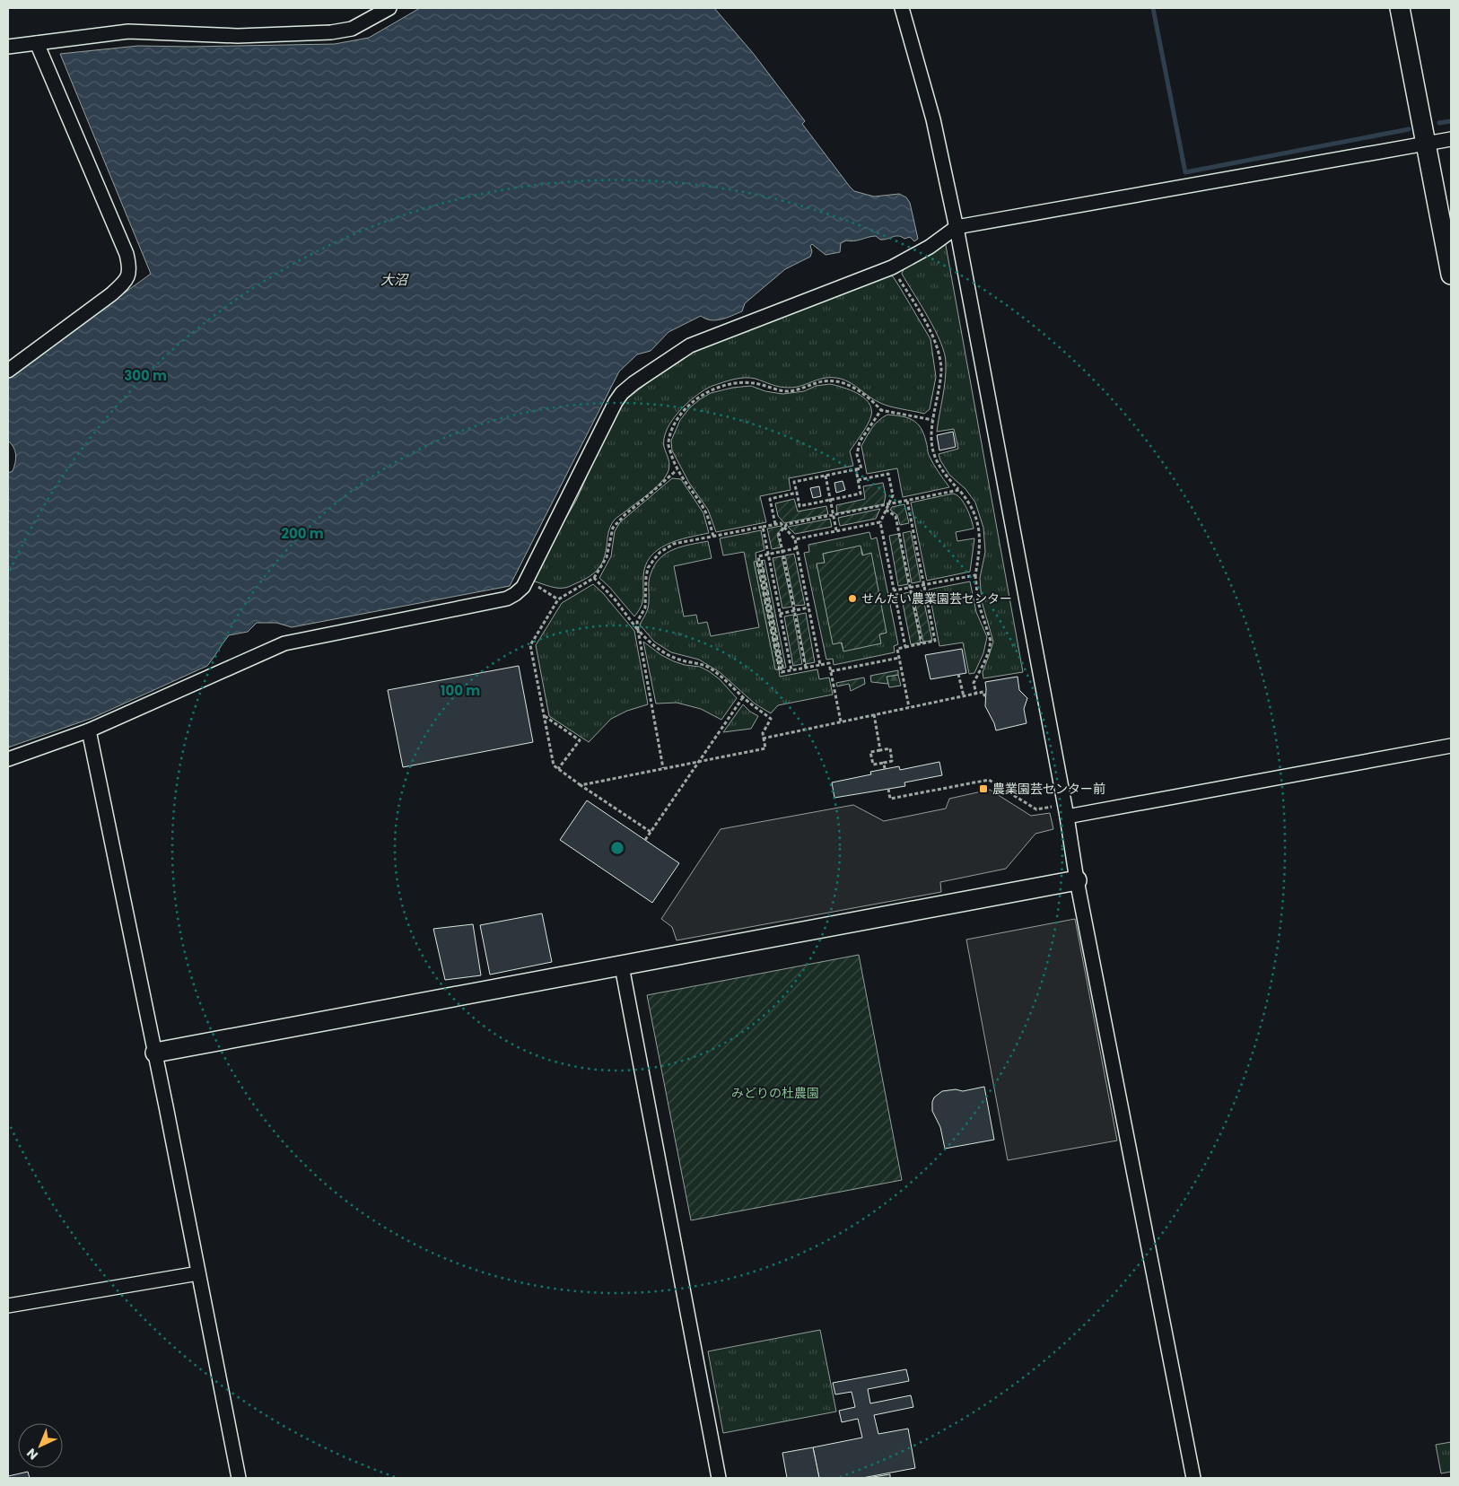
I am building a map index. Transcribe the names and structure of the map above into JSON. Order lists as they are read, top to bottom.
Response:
{
  "water": ["大沼"],
  "parks": ["みどりの杜農園"],
  "places": {
    "other": ["せんだい農業園芸センター"],
    "transit": ["農業園芸センター前"]
  },
  "north": "bottom left",
  "rings": ["300 m", "200 m", "100 m"]
}
